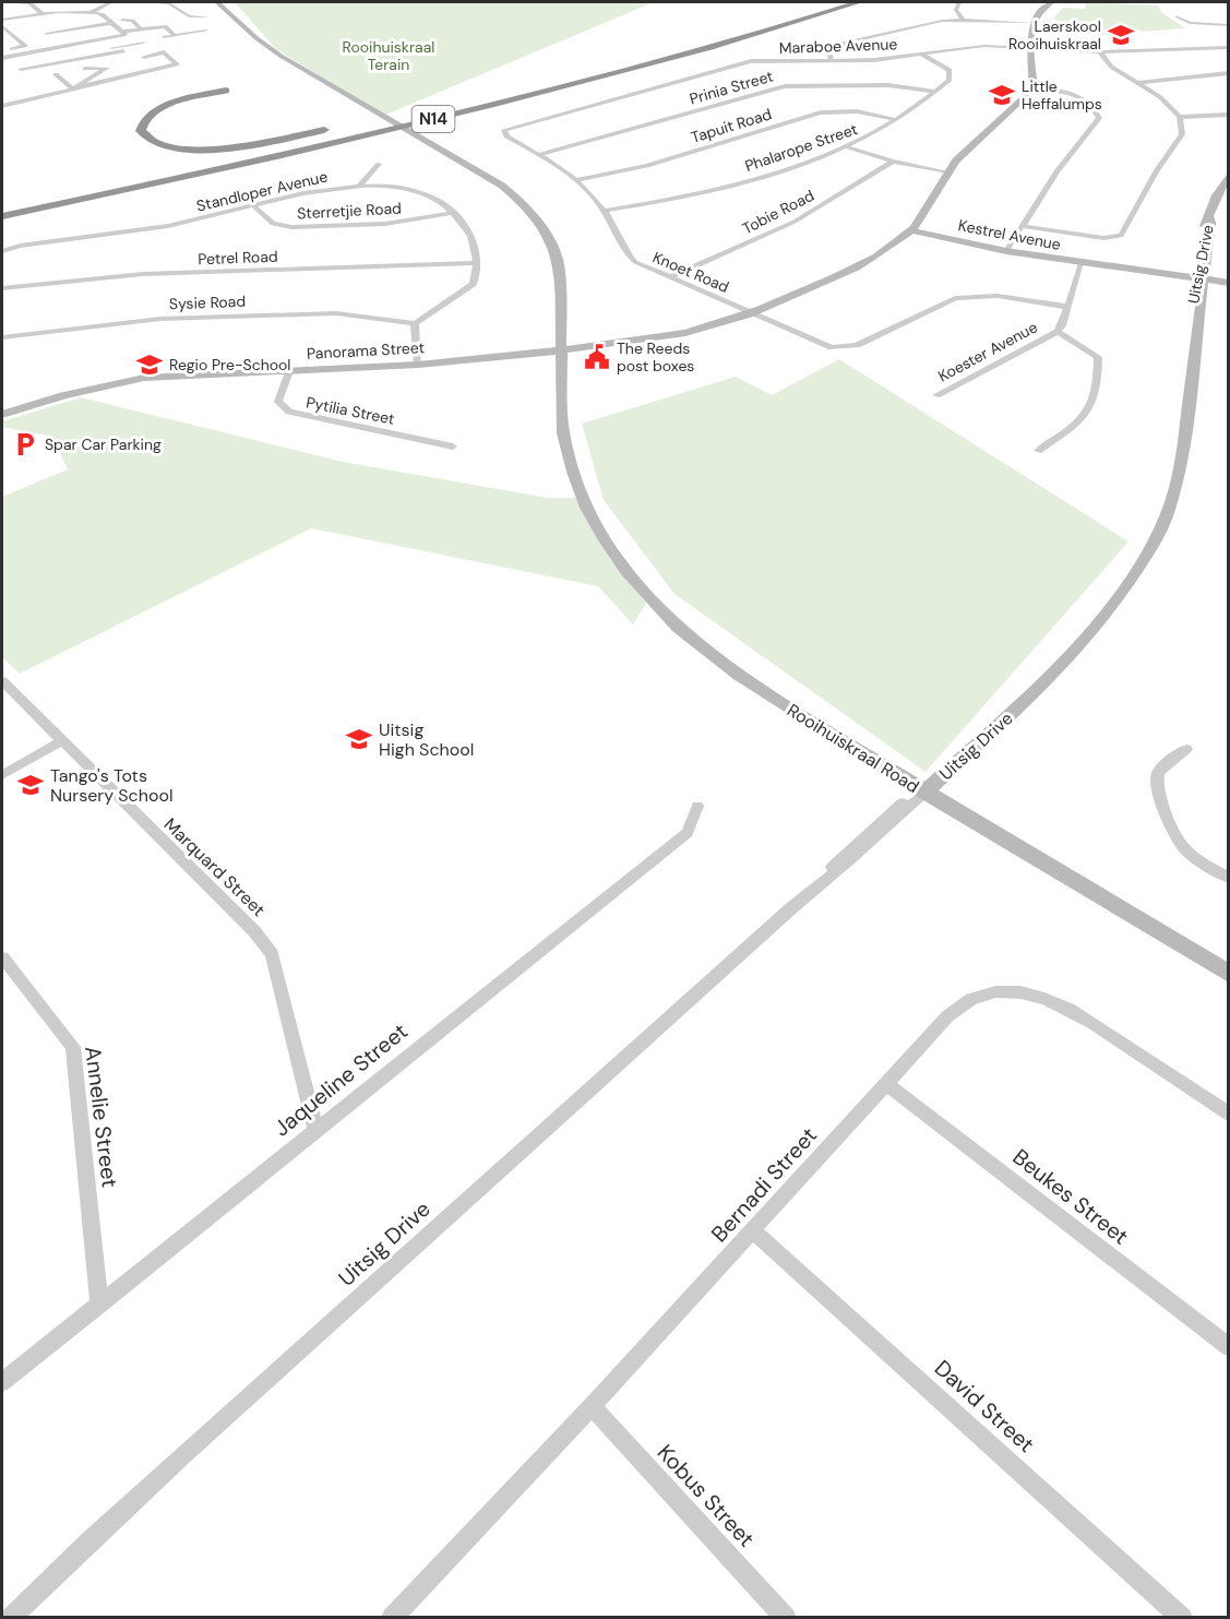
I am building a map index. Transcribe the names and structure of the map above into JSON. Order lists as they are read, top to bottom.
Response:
{
  "streets": {
    "highway": ["N14"],
    "main road": [
      "Kestrel Avenue",
      "Uitsig Drive",
      "Panorama Street",
      "Rooihuiskraal Road"
    ],
    "street": [
      "Maraboe Avenue",
      "Prinia Street",
      "Tapuit Road",
      "Phalarope Street",
      "Standloper Avenue",
      "Sterretjie Road",
      "Tobie Road",
      "Petrel Road",
      "Knoet Road",
      "Sysie Road",
      "Koester Avenue",
      "Pytilia Street",
      "Marquard Street",
      "Jaqueline Street",
      "Annelie Street",
      "Bernadi Street",
      "Beukes Street",
      "David Street",
      "Kobus Street"
    ]
  },
  "crossings": [
    ["Maraboe Avenue", "Knoet Road"],
    ["Prinia Street", "Phalarope Street"],
    ["Prinia Street", "Knoet Road"],
    ["Tapuit Road", "Phalarope Street"],
    ["Tapuit Road", "Knoet Road"],
    ["Phalarope Street", "Knoet Road"],
    ["Standloper Avenue", "Sterretjie Road"],
    ["Standloper Avenue", "Petrel Road"],
    ["Tobie Road", "Knoet Road"],
    ["Kestrel Avenue", "Uitsig Drive"],
    ["Kestrel Avenue", "Panorama Street"],
    ["Kestrel Avenue", "Koester Avenue"],
    ["Uitsig Drive", "Rooihuiskraal Road"],
    ["Knoet Road", "Panorama Street"],
    ["Knoet Road", "Koester Avenue"],
    ["Panorama Street", "Pytilia Street"],
    ["Panorama Street", "Rooihuiskraal Road"],
    ["Marquard Street", "Jaqueline Street"],
    ["Jaqueline Street", "Annelie Street"],
    ["Bernadi Street", "Beukes Street"],
    ["Bernadi Street", "David Street"],
    ["Bernadi Street", "Kobus Street"]
  ],
  "parks": ["Rooihuiskraal Terain"],
  "places": {
    "school or university": [
      "Laerskool Rooihuiskraal",
      "Little Heffalumps",
      "Regio Pre-School",
      "Uitsig High School",
      "Tango's Tots Nursery School"
    ],
    "public building": ["The Reeds post boxes"],
    "parking": ["Spar Car Parking"]
  }
}
